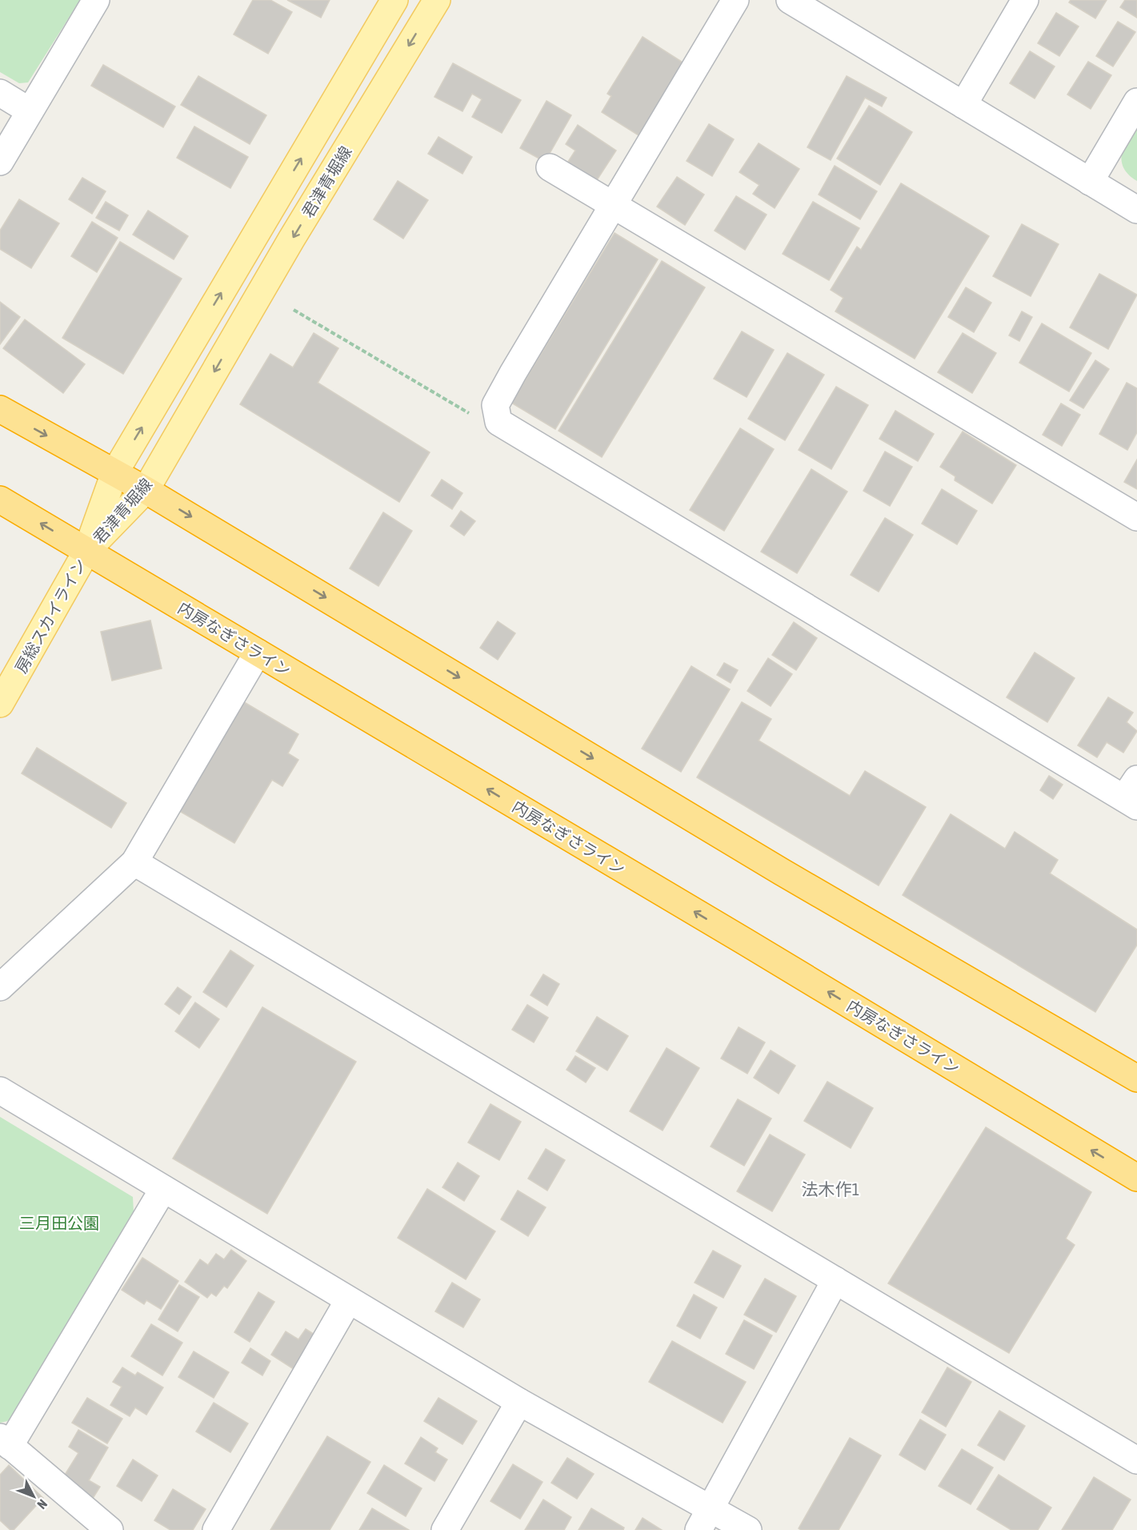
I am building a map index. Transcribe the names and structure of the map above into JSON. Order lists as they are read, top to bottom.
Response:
{
  "streets": {
    "highway": ["内房なぎさライン"],
    "main road": ["君津青堀線", "房総スカイライン"]
  },
  "crossings": [
    ["君津青堀線", "房総スカイライン"],
    ["君津青堀線", "内房なぎさライン"],
    ["房総スカイライン", "内房なぎさライン"]
  ],
  "districts": ["法木作1"],
  "parks": ["三月田公園"],
  "north": "bottom right"
}
